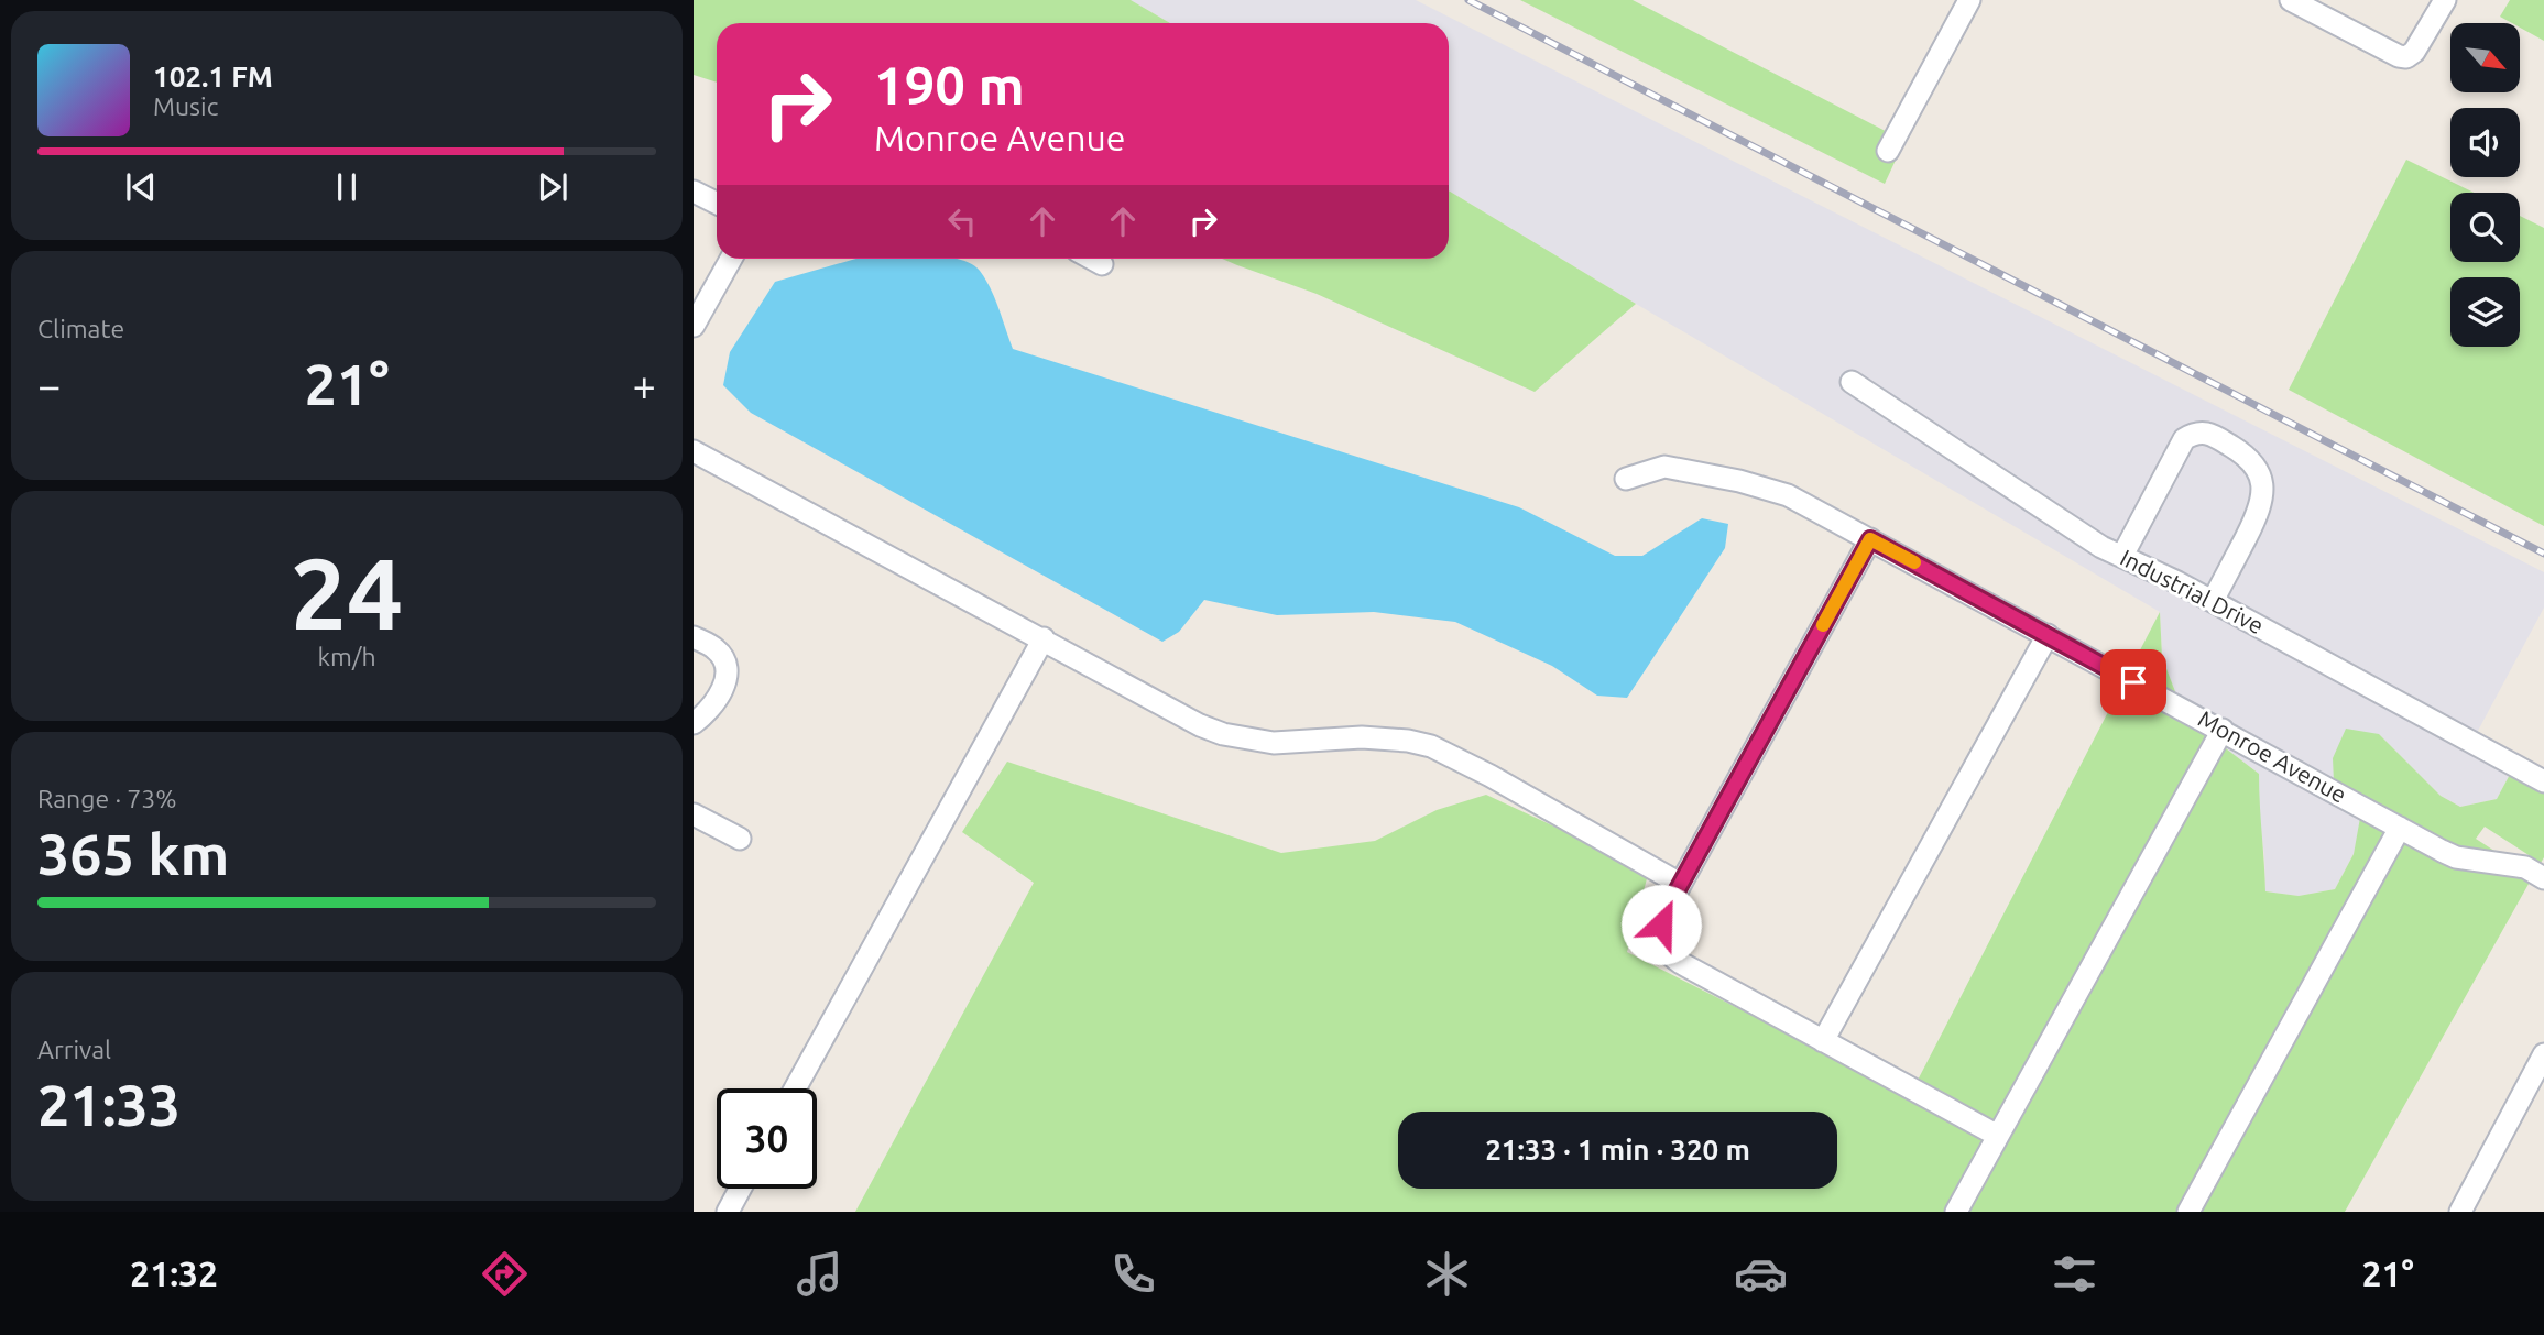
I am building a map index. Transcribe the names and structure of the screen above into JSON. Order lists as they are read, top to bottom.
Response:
{
  "streets": {
    "street": ["Industrial Drive", "Monroe Avenue"]
  },
  "north": "bottom right",
  "page": {
    "turn": ["190 m", "Monroe Avenue"],
    "song": ["102.1 FM", "Music"],
    "tile": [
      "Climate",
      ["24", "km/h"],
      ["Range · 73%", "365 km"],
      ["Arrival", "21:33"]
    ],
    "heat": ["−", "21°", "+"],
    "limit": "30",
    "trip": "21:33 · 1 min · 320 m",
    "tabs": ["21:32", "21°"]
  }
}
